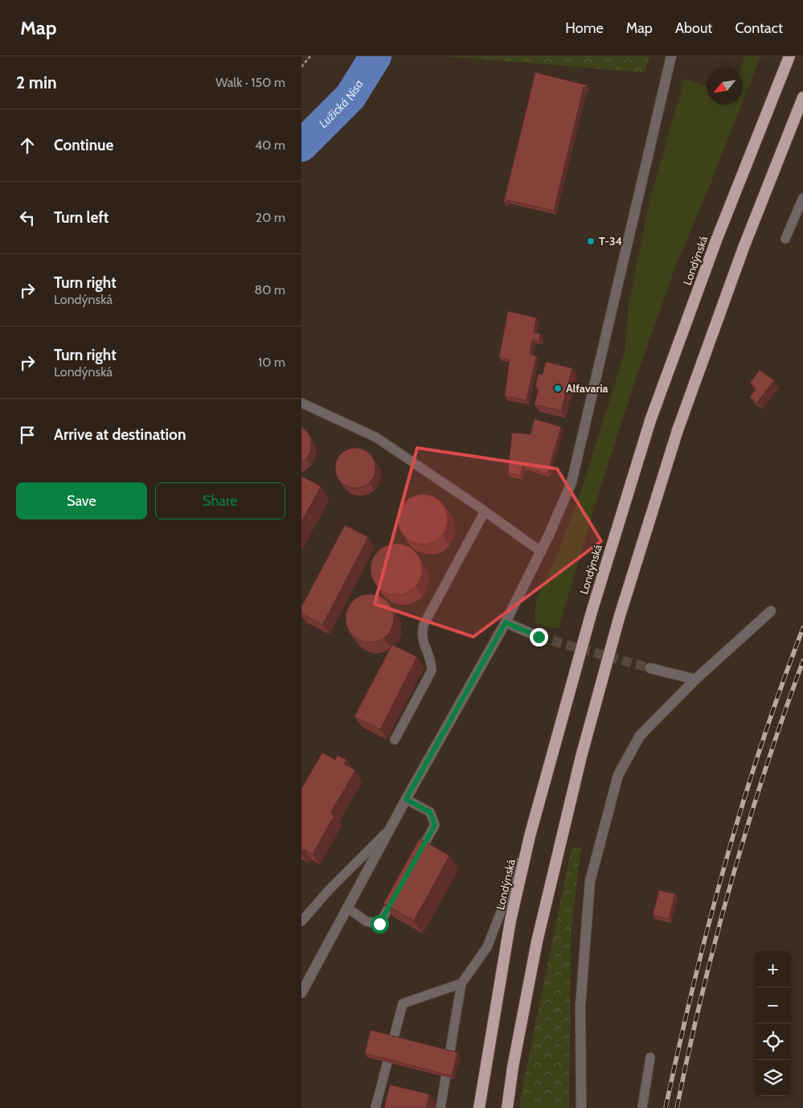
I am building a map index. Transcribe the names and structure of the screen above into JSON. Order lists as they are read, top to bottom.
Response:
{
  "streets": {
    "highway": ["Londýnská"]
  },
  "water": ["Lužická Nisa"],
  "places": ["T-34", "Alfavaria"],
  "north": "bottom left",
  "page": {
    "header": "Map",
    "nav": [
      "Home",
      "Map",
      "About",
      "Contact"
    ],
    "heading": ["2 min", "Walk · 150 m"],
    "list": [
      ["Continue", "40 m"],
      ["Turn left", "20 m"],
      ["Turn right", "Londýnská", "80 m"],
      ["Turn right", "Londýnská", "10 m"],
      "Arrive at destination"
    ],
    "buttons": ["Save", "Share"],
    "map_buttons": ["+", "−"]
  }
}
